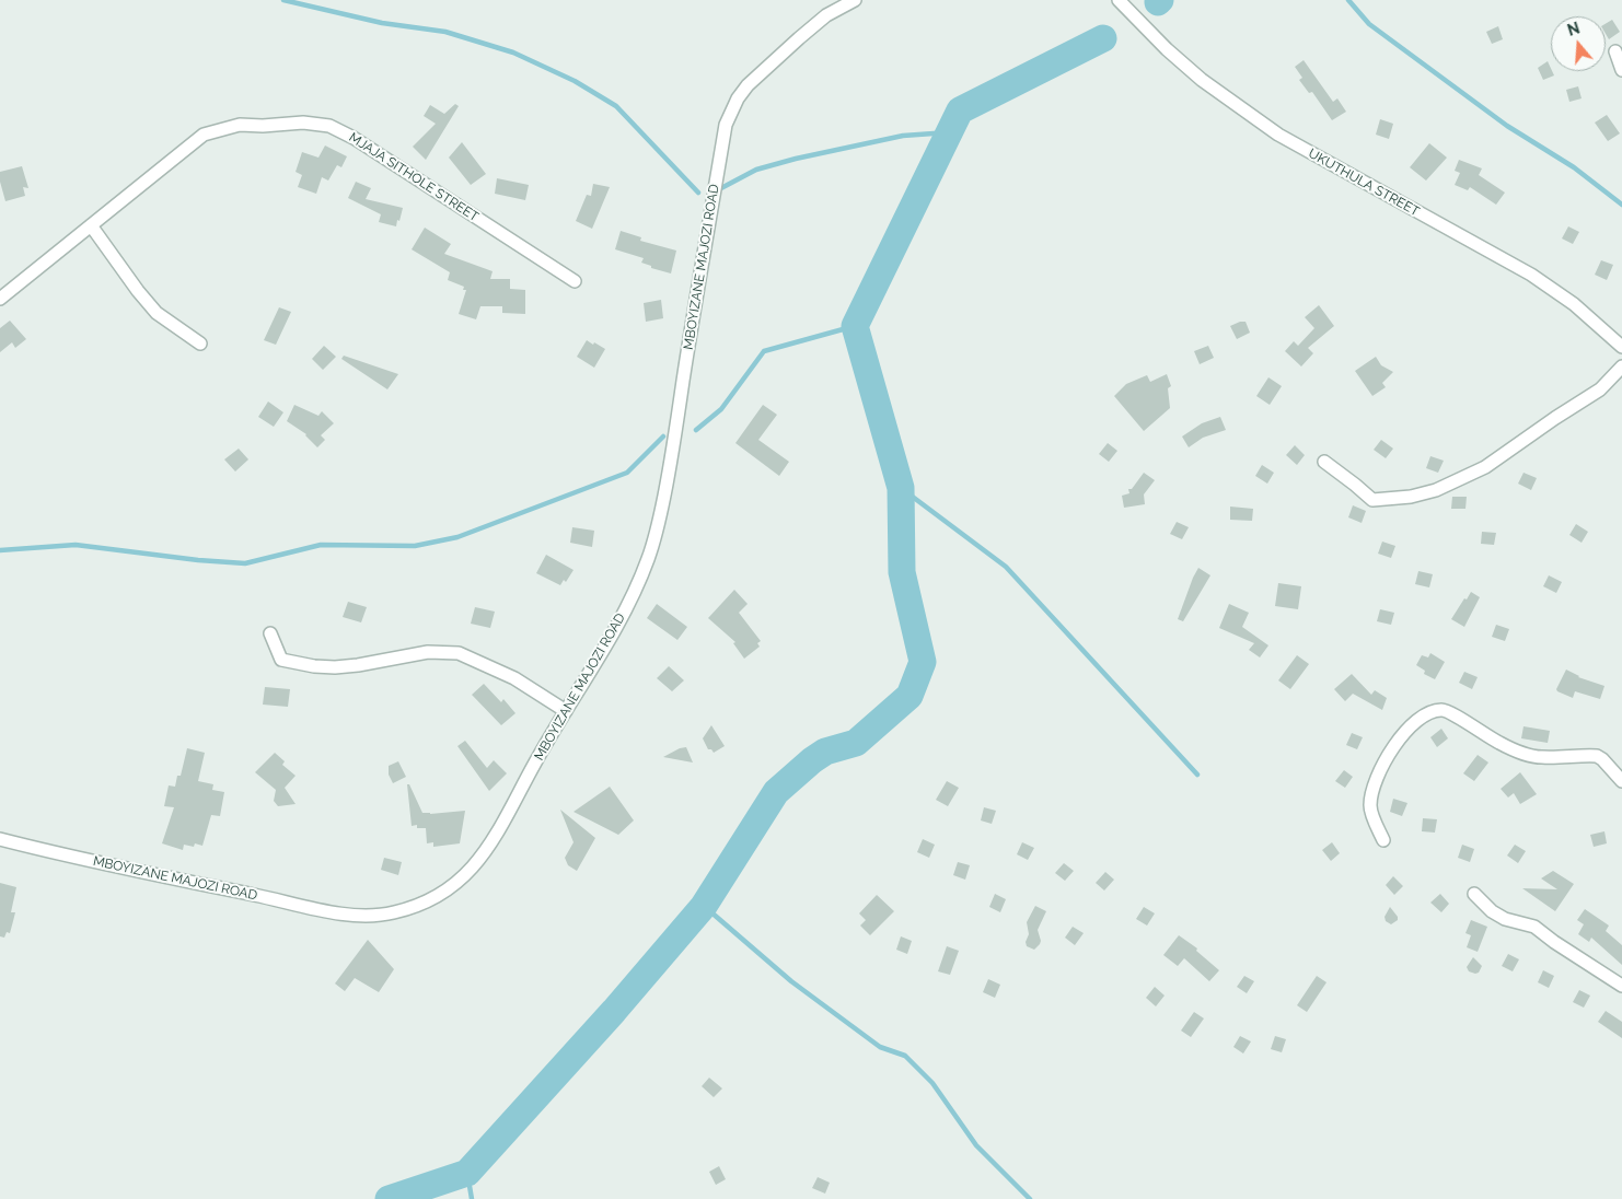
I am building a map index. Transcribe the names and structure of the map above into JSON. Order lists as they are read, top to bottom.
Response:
{
  "streets": {
    "street": ["MJAJA SITHOLE STREET", "UKUTHULA STREET", "MBOYIZANE MAJOZI ROAD"]
  },
  "north": "top"
}
